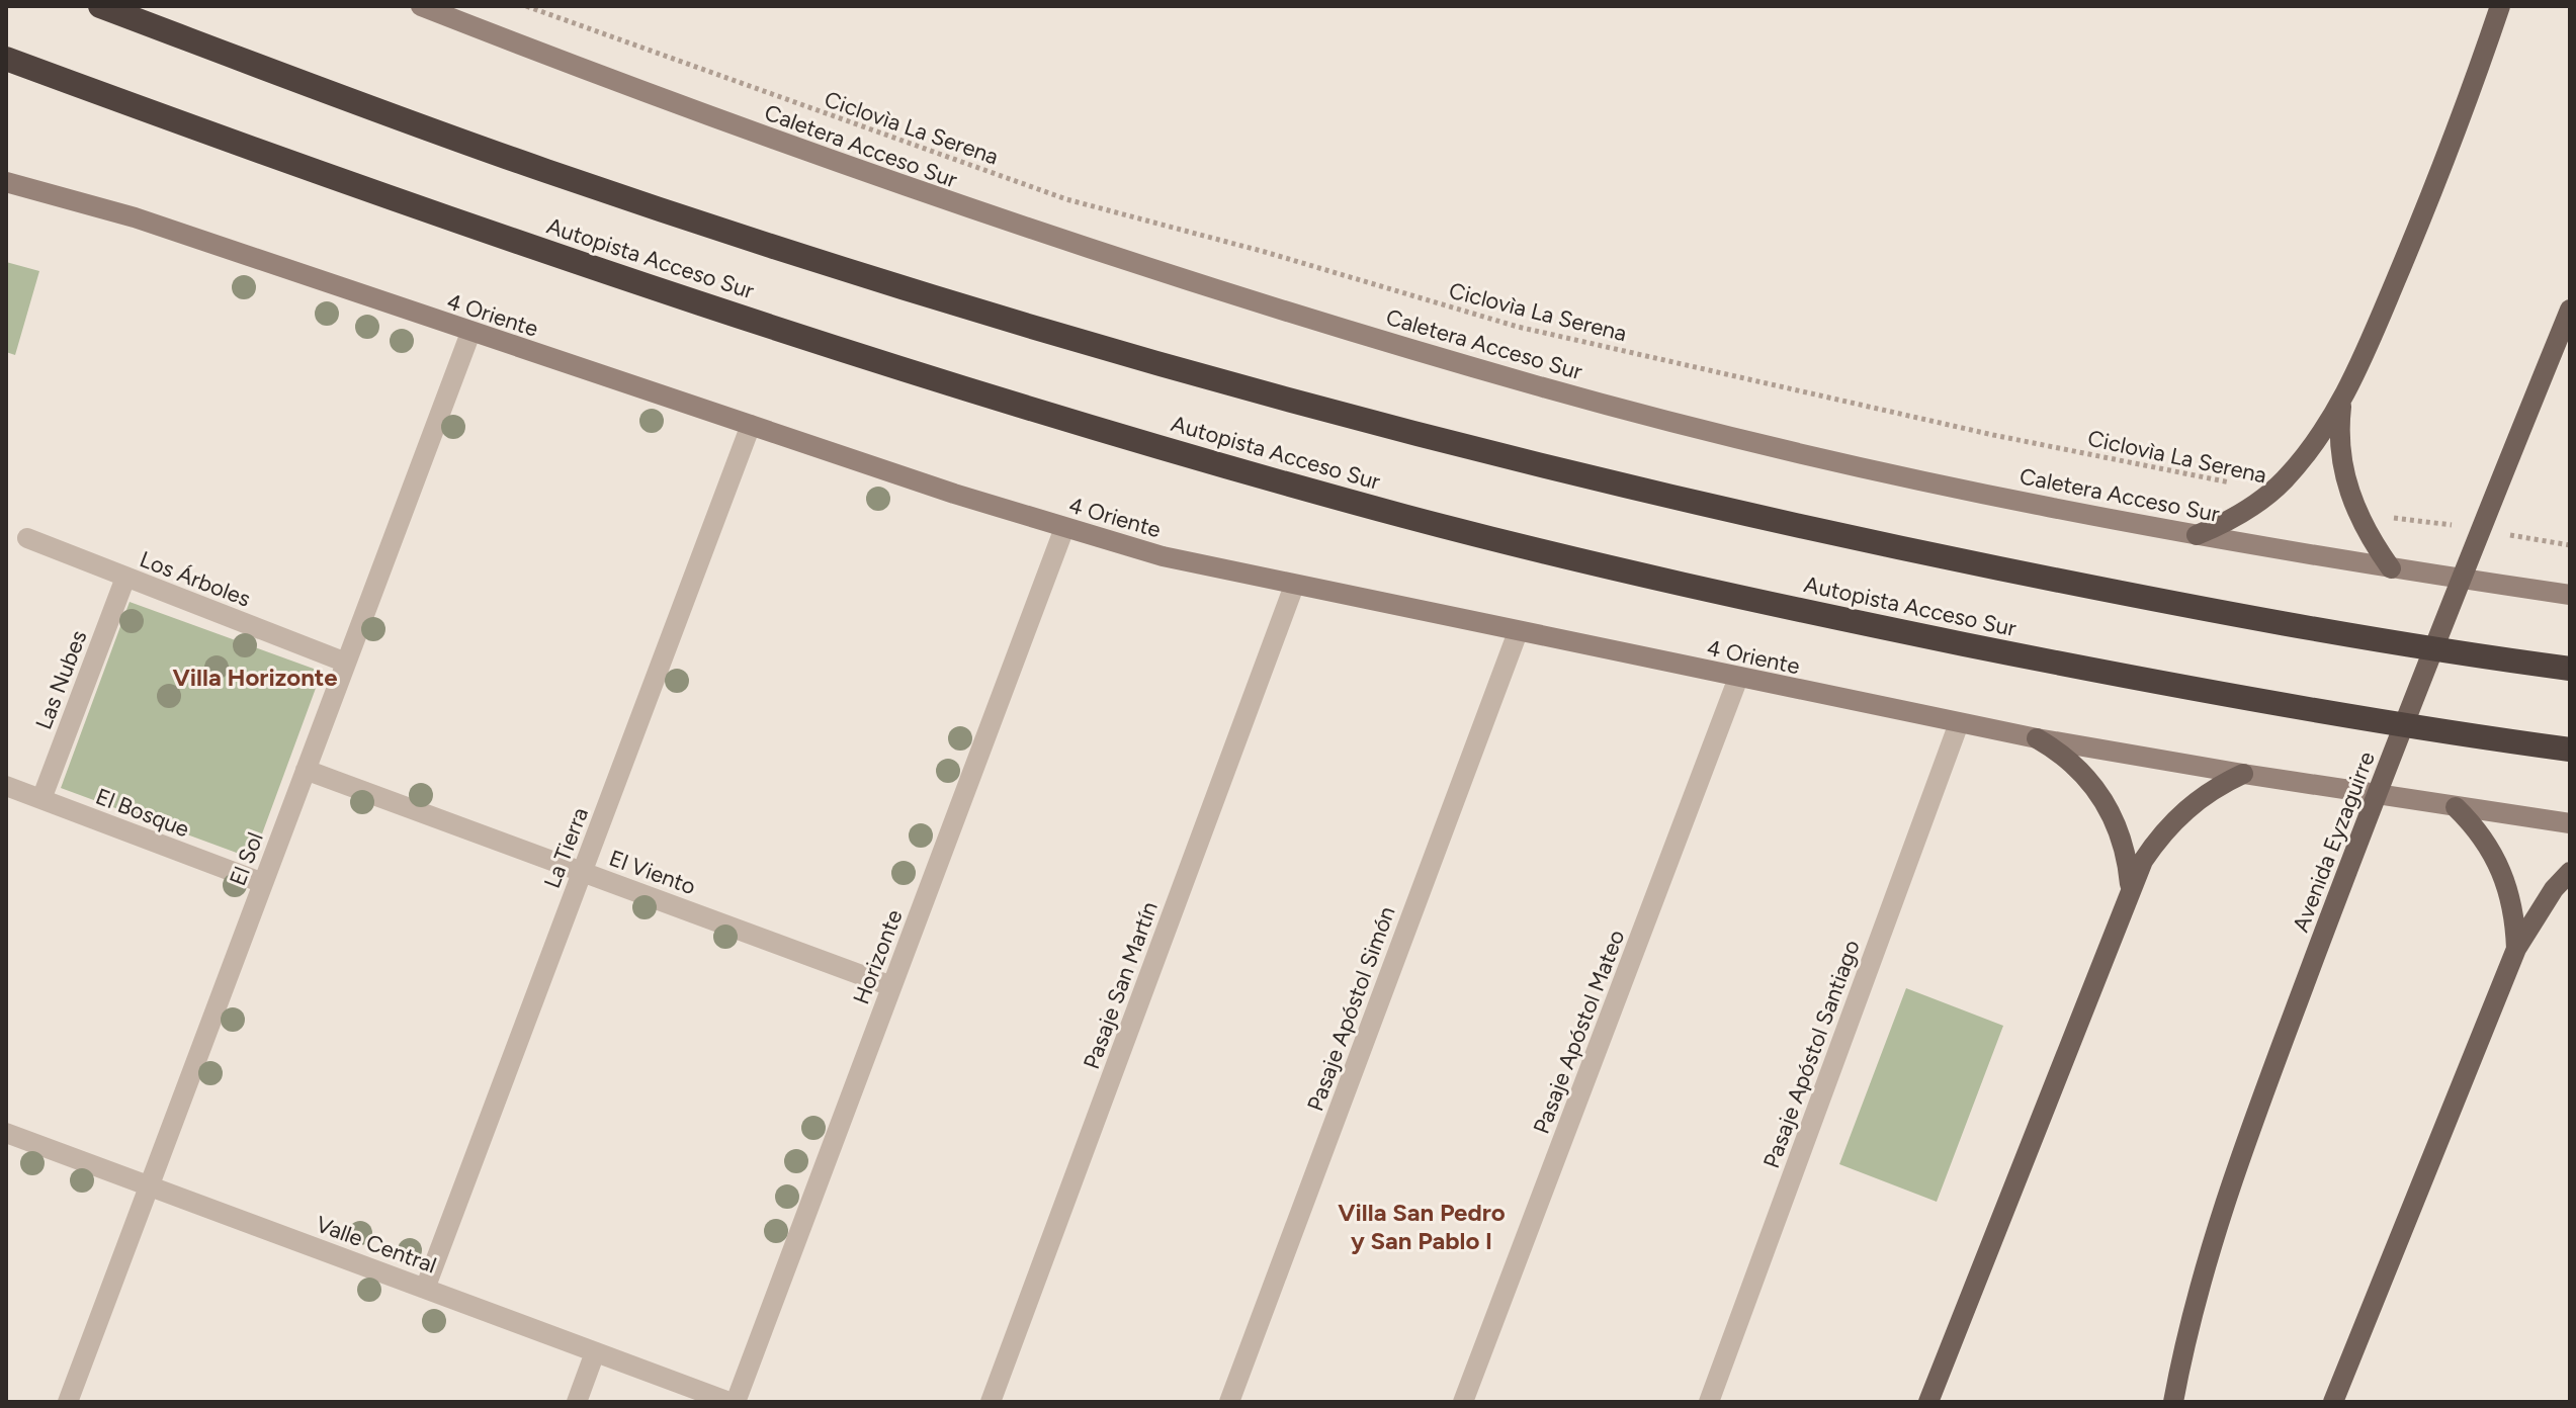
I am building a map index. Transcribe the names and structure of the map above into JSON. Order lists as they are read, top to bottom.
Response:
{
  "streets": {
    "highway": ["Autopista Acceso Sur"],
    "main road": ["Caletera Acceso Sur", "4 Oriente", "Avenida Eyzaguirre"],
    "street": [
      "Los Árboles",
      "Las Nubes",
      "El Bosque",
      "La Tierra",
      "El Sol",
      "El Viento",
      "Horizonte",
      "Pasaje San Martín",
      "Pasaje Apóstol Simón",
      "Pasaje Apóstol Mateo",
      "Pasaje Apóstol Santiago",
      "Valle Central"
    ],
    "path": ["Ciclovìa La Serena"]
  },
  "crossings": [
    ["4 Oriente", "La Tierra"],
    ["4 Oriente", "El Sol"],
    ["4 Oriente", "Horizonte"],
    ["4 Oriente", "Pasaje San Martín"],
    ["4 Oriente", "Pasaje Apóstol Simón"],
    ["4 Oriente", "Pasaje Apóstol Mateo"],
    ["4 Oriente", "Pasaje Apóstol Santiago"],
    ["Los Árboles", "Las Nubes"],
    ["Los Árboles", "El Sol"],
    ["Las Nubes", "El Bosque"],
    ["El Bosque", "El Sol"],
    ["La Tierra", "El Viento"],
    ["La Tierra", "Valle Central"],
    ["El Sol", "El Viento"],
    ["El Sol", "Valle Central"],
    ["El Viento", "Horizonte"]
  ],
  "districts": ["Villa Horizonte", "Villa San Pedro y San Pablo I"]
}
